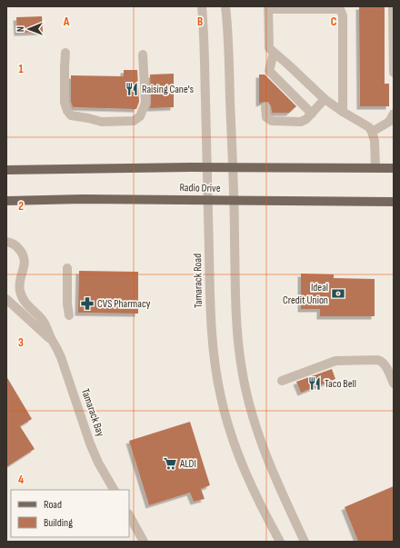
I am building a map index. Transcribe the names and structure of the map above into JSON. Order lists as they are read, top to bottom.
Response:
{
  "streets": {
    "main road": ["Radio Drive"],
    "street": ["Tamarack Road", "Tamarack Bay"]
  },
  "crossings": [
    ["Radio Drive", "Tamarack Road"]
  ],
  "places": {
    "restaurant": ["Raising Cane's", "Taco Bell"],
    "bank": ["Ideal Credit Union"],
    "pharmacy": ["CVS Pharmacy"],
    "supermarket": ["ALDI"]
  },
  "legend": ["Road", "Building"],
  "north": "left",
  "grid": {
    "columns": ["A", "B", "C"],
    "rows": [
      "1",
      "2",
      "3",
      "4"
    ]
  }
}
